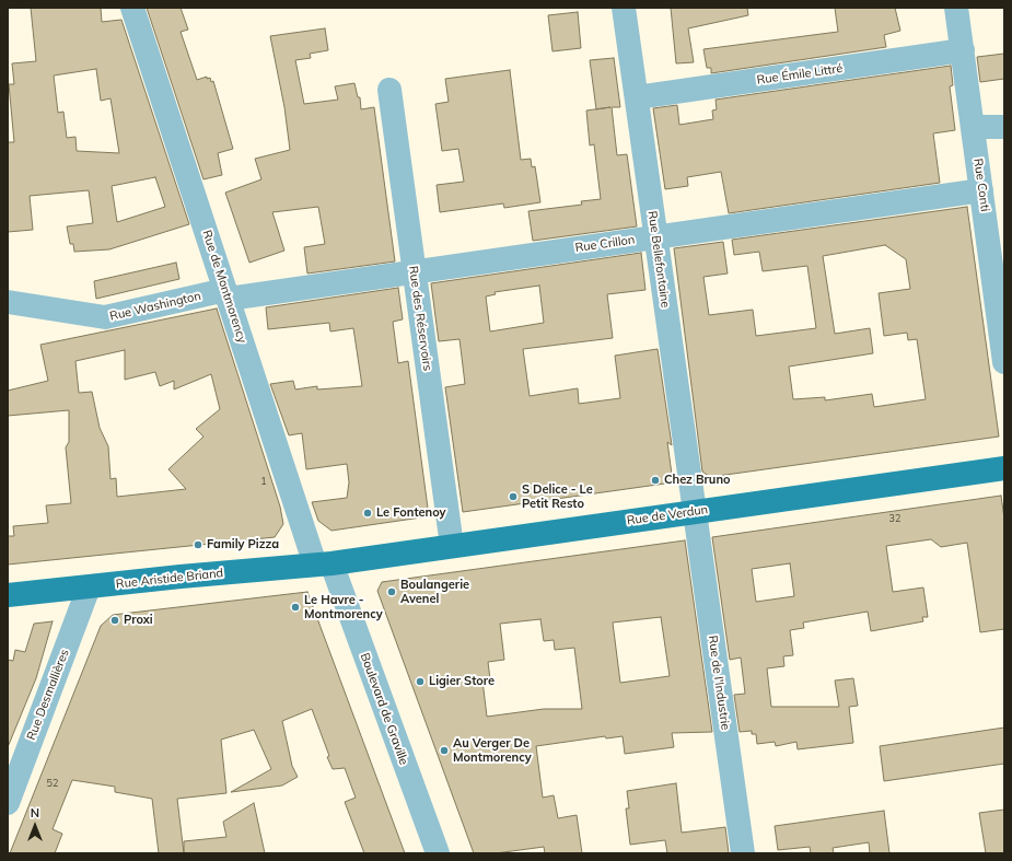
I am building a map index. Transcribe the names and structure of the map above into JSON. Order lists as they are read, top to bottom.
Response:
{
  "streets": {
    "main road": ["Rue de Verdun", "Rue Aristide Briand"],
    "street": [
      "Rue Émile Littré",
      "Rue Conti",
      "Rue Crillon",
      "Rue Bellefontaine",
      "Rue de Montmorency",
      "Rue Washington",
      "Rue des Réservoirs",
      "Rue de l'Industrie",
      "Rue Desmallières",
      "Boulevard de Graville"
    ]
  },
  "crossings": [
    ["Rue Émile Littré", "Rue Conti"],
    ["Rue Émile Littré", "Rue Bellefontaine"],
    ["Rue Conti", "Rue Crillon"],
    ["Rue Crillon", "Rue Bellefontaine"],
    ["Rue Crillon", "Rue de Montmorency"],
    ["Rue Crillon", "Rue Washington"],
    ["Rue Crillon", "Rue des Réservoirs"],
    ["Rue Bellefontaine", "Rue de Verdun"],
    ["Rue Bellefontaine", "Rue de l'Industrie"],
    ["Rue de Montmorency", "Rue Washington"],
    ["Rue de Montmorency", "Rue de Verdun"],
    ["Rue de Montmorency", "Rue Aristide Briand"],
    ["Rue de Montmorency", "Boulevard de Graville"],
    ["Rue des Réservoirs", "Rue de Verdun"],
    ["Rue de Verdun", "Rue Aristide Briand"],
    ["Rue de Verdun", "Rue de l'Industrie"],
    ["Rue de Verdun", "Boulevard de Graville"],
    ["Rue Aristide Briand", "Rue Desmallières"],
    ["Rue Aristide Briand", "Boulevard de Graville"]
  ],
  "places": [
    "Chez Bruno",
    "S Delice - Le Petit Resto",
    "Le Fontenoy",
    "Family Pizza",
    "Boulangerie Avenel",
    "Le Havre - Montmorency",
    "Proxi",
    "Ligier Store",
    "Au Verger De Montmorency"
  ],
  "house_numbers": ["1", "32", "52"],
  "north": "top"
}
